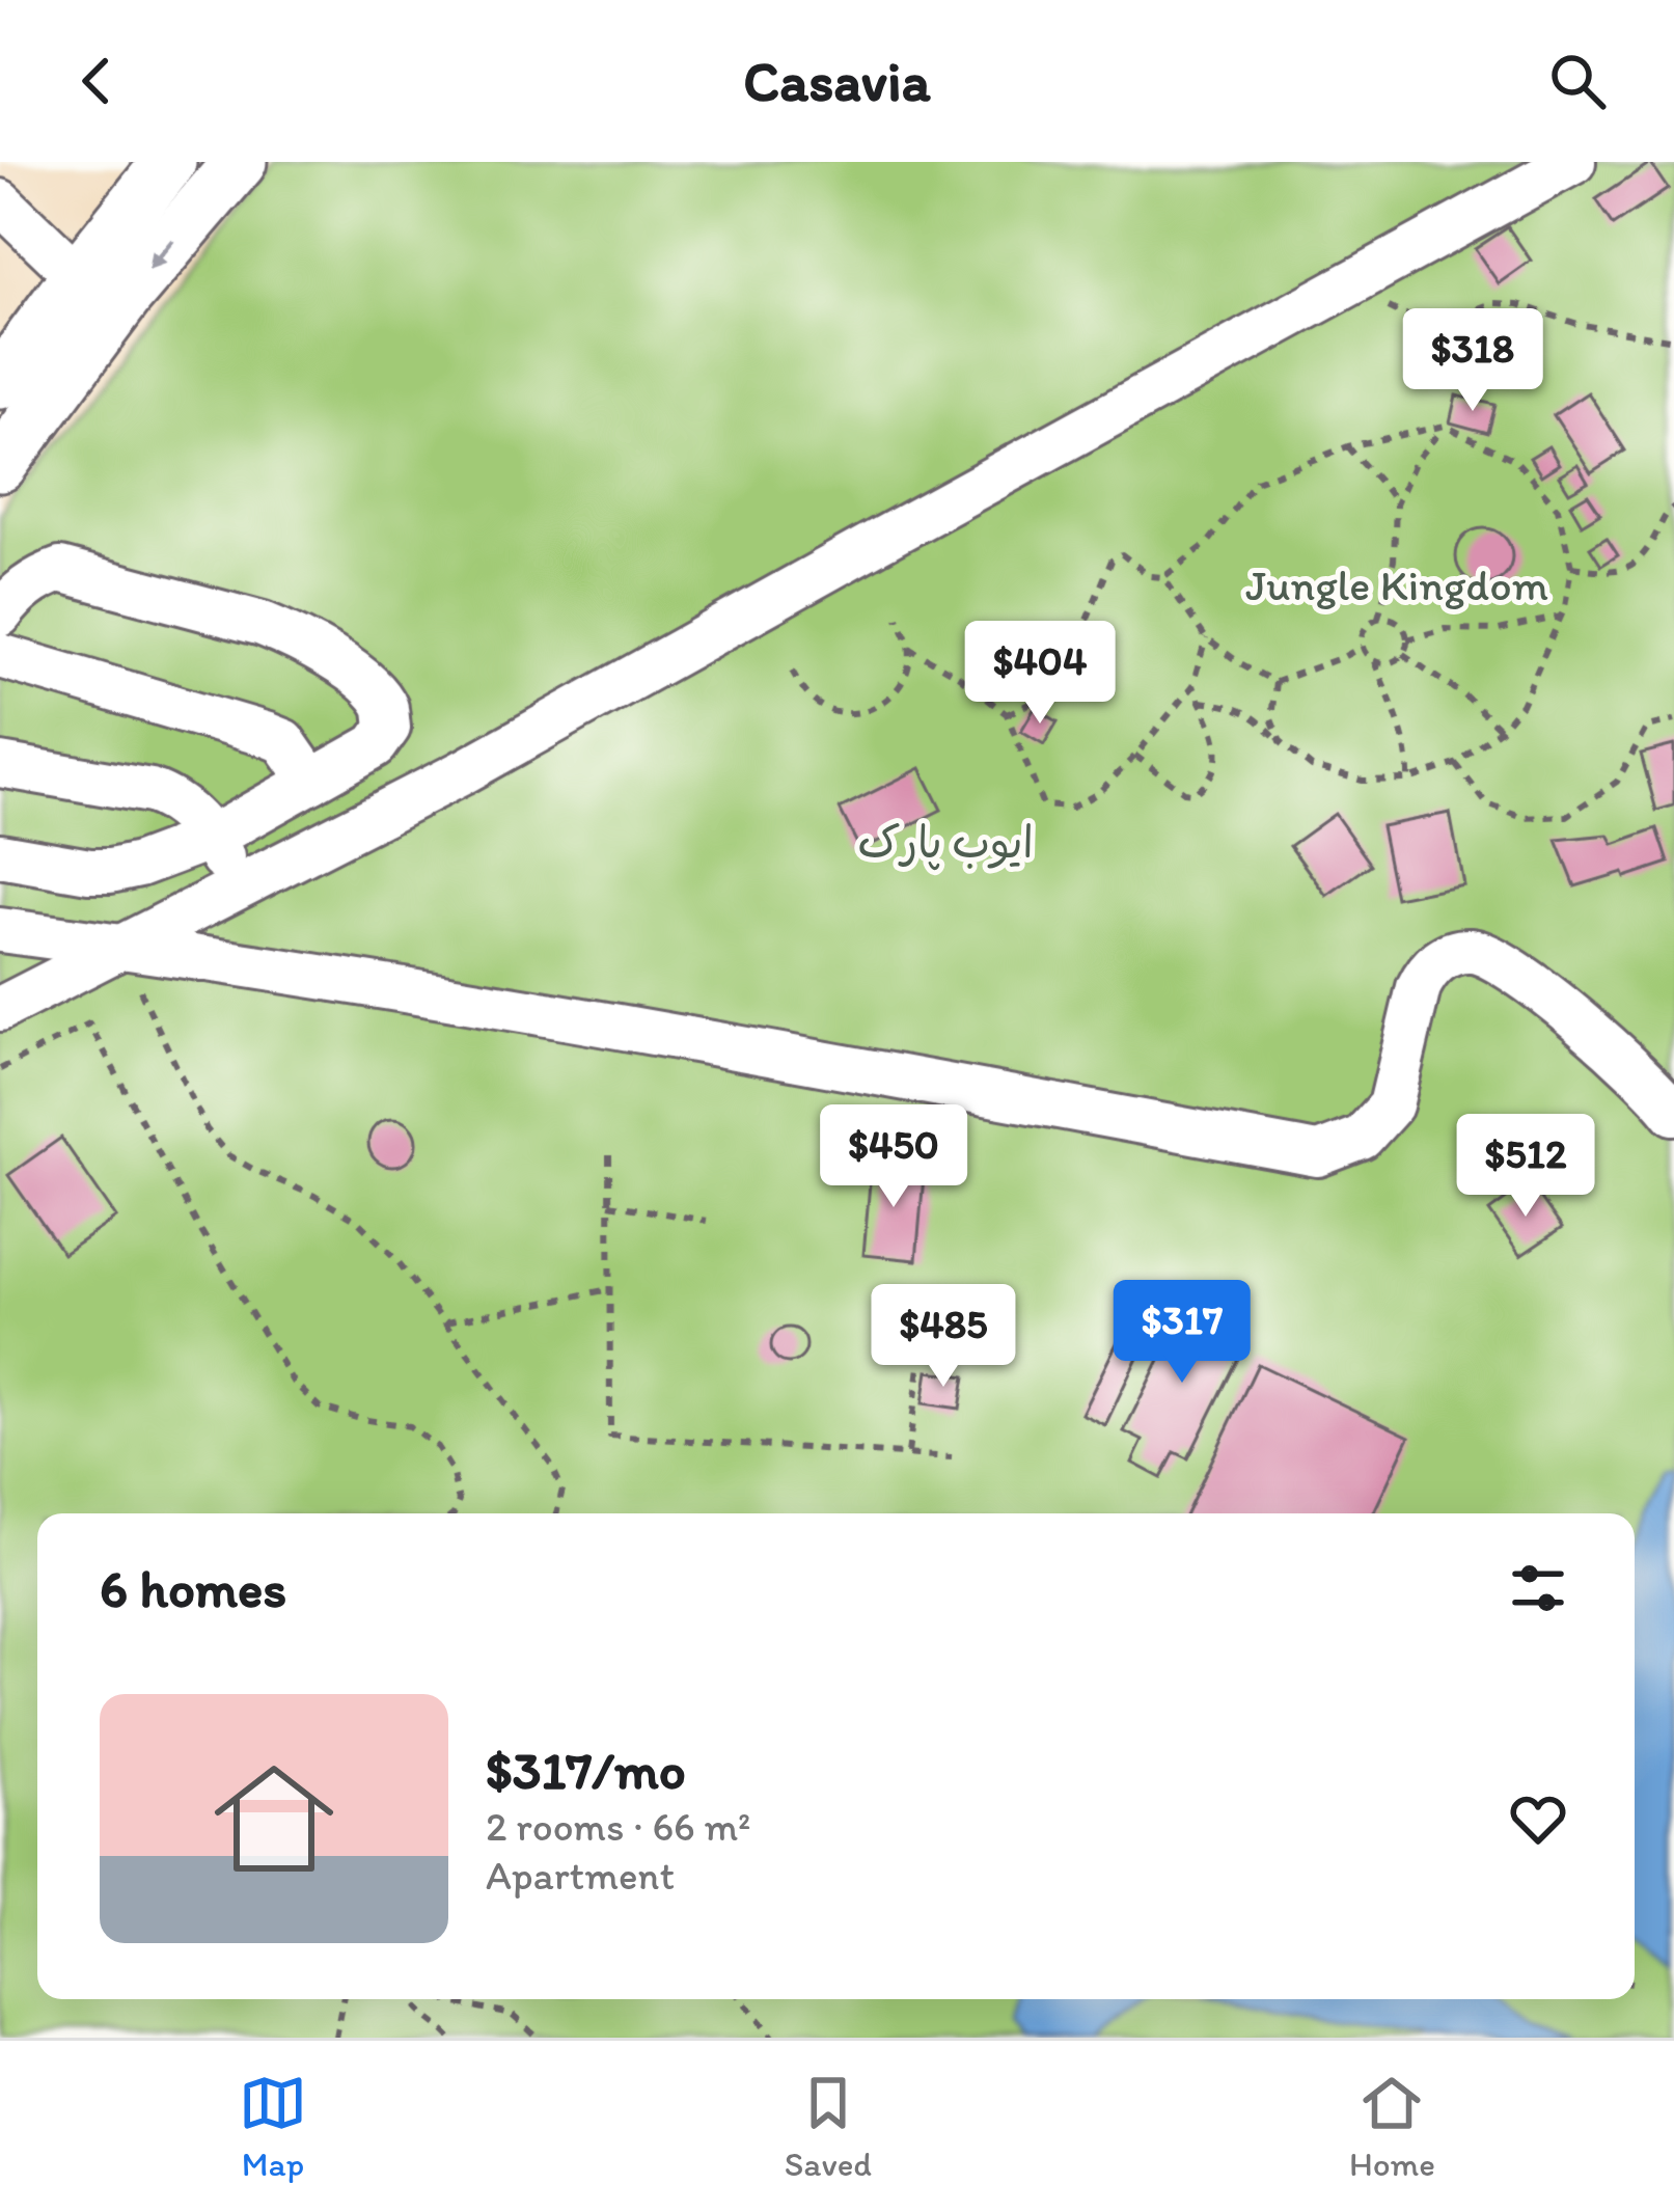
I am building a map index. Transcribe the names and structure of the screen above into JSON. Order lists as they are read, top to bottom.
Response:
{
  "parks": ["Jungle Kingdom", "ایوب پارک"],
  "page": {
    "header": "Casavia",
    "price": [
      "$318",
      "$404",
      "$450",
      "$512",
      "$317",
      "$485"
    ],
    "heading": "6 homes",
    "list": [
      {
        "name": "$317/mo",
        "note": "2 rooms · 66 m² · Apartment"
      }
    ],
    "tabs": ["Map", "Saved", "Home"]
  }
}
